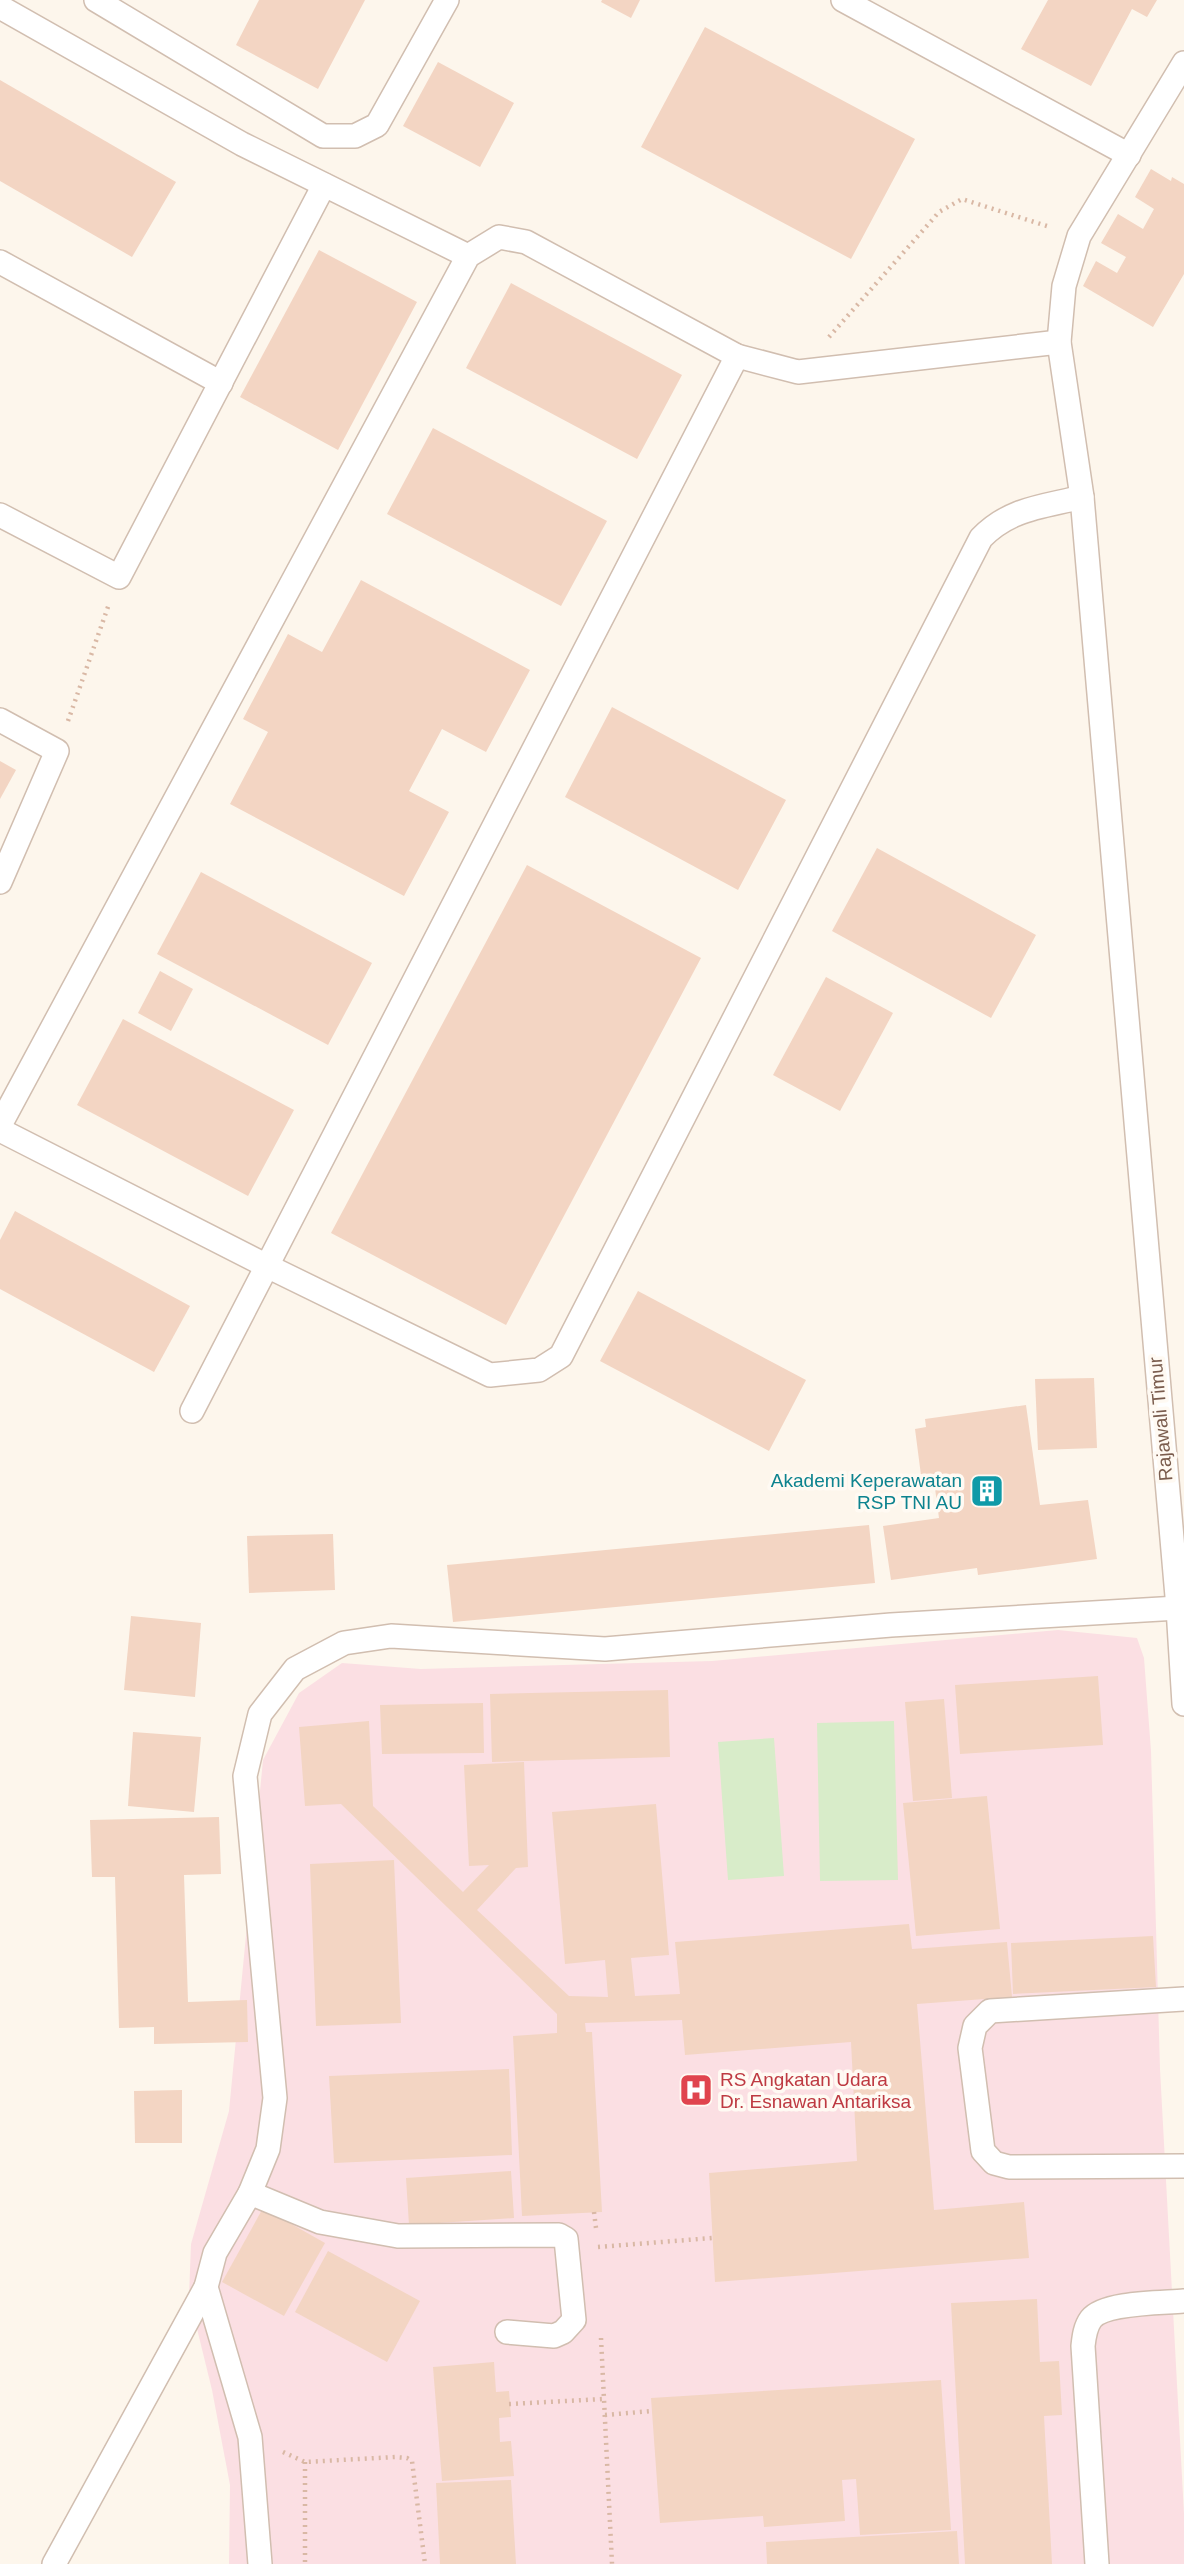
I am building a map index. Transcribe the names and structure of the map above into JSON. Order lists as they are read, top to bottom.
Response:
{
  "streets": {
    "lane": ["Rajawali Timur"]
  },
  "places": {
    "building": ["Akademi Keperawatan RSP TNI AU"],
    "hospital": ["RS Angkatan Udara Dr. Esnawan Antariksa"]
  }
}
